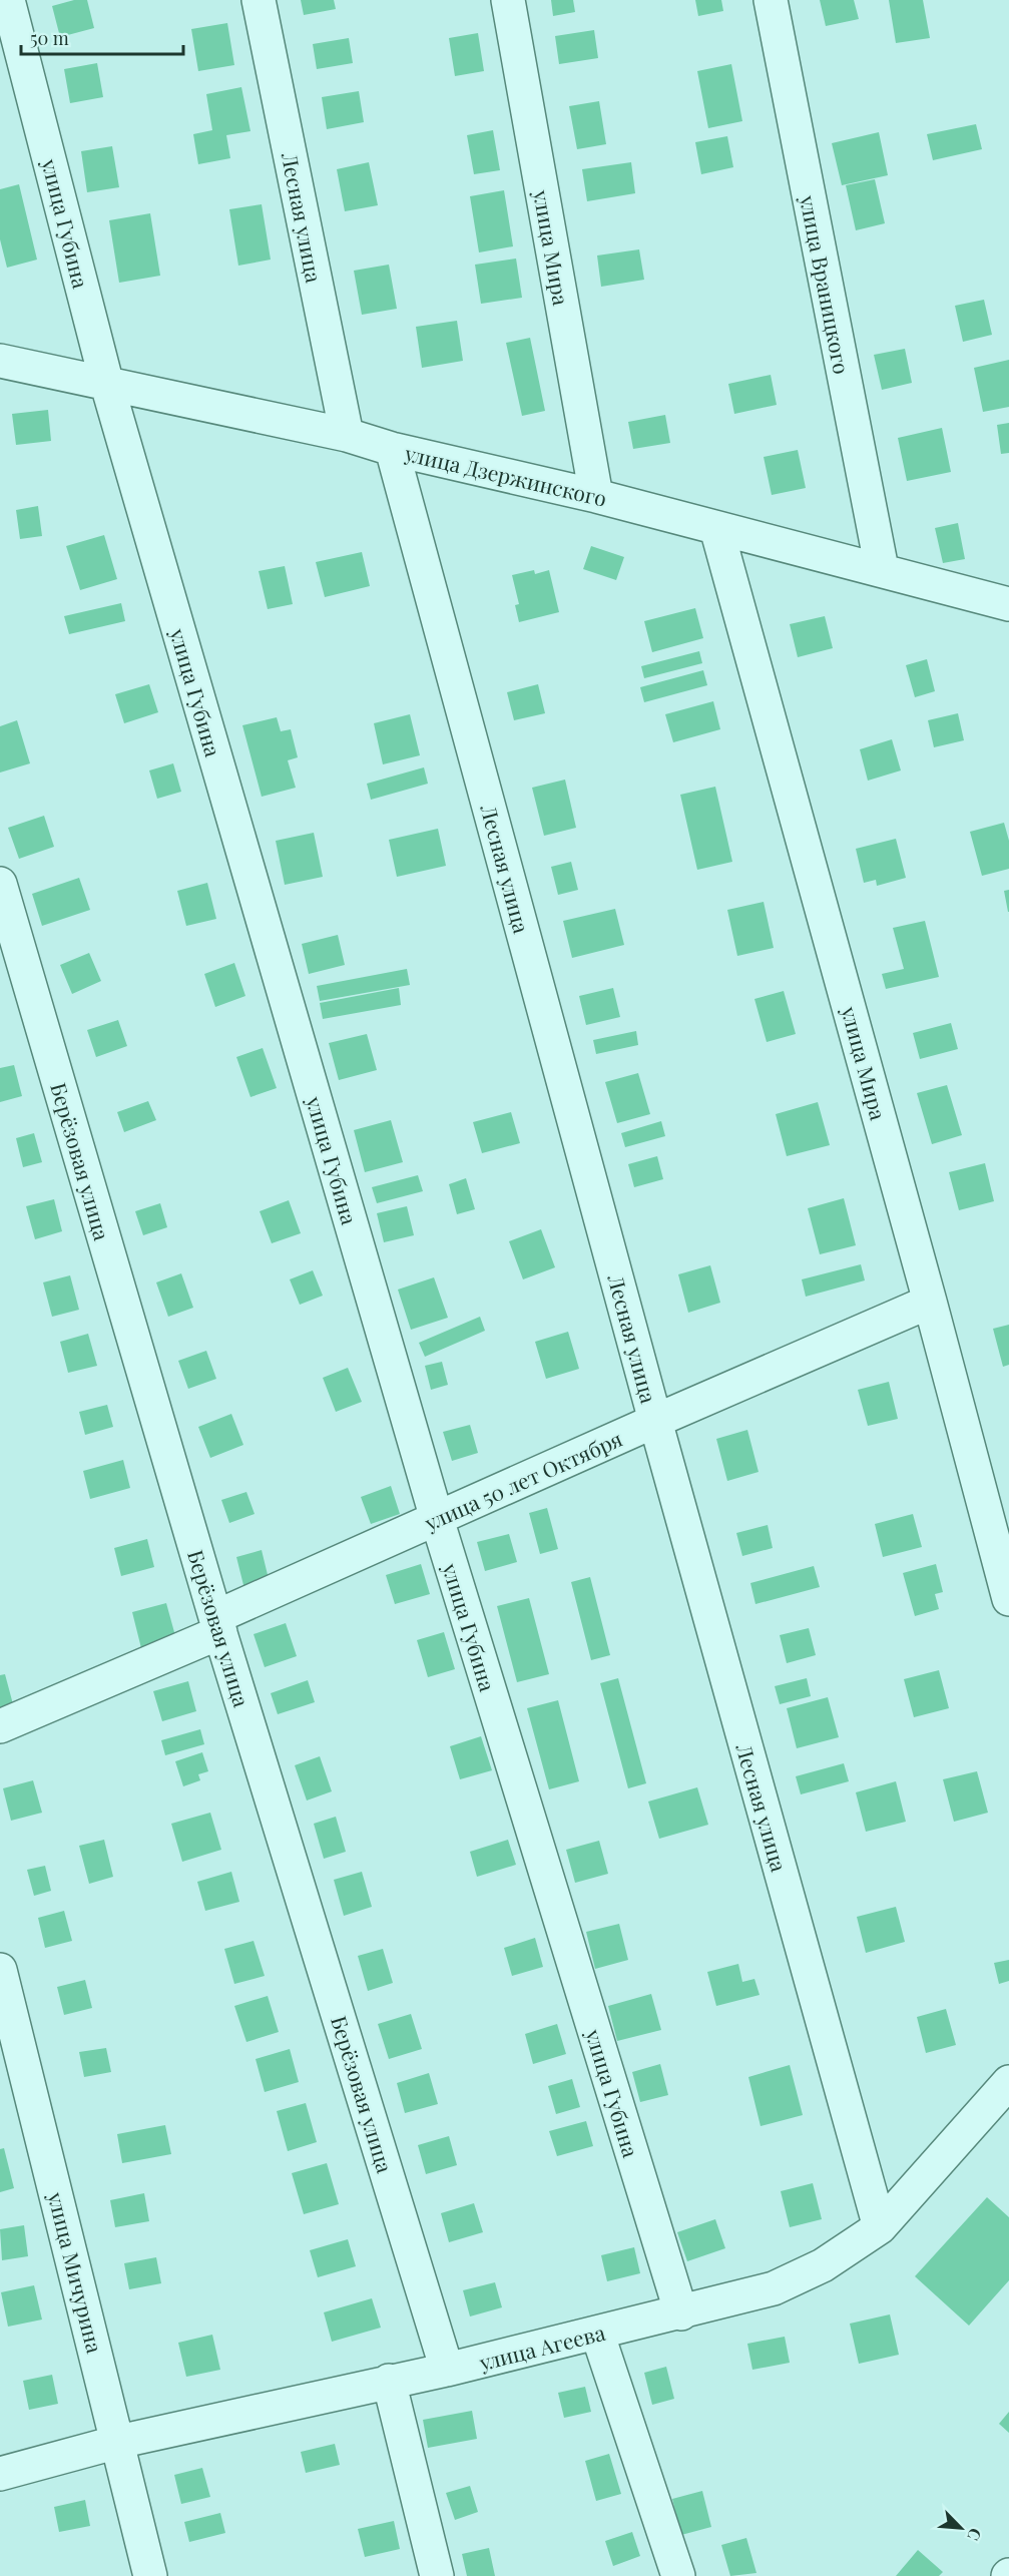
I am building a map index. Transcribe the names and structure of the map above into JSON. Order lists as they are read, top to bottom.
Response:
{
  "streets": {
    "street": [
      "Лесная улица",
      "улица Губина",
      "улица Мира",
      "улица Враницкого",
      "улица Дзержинского",
      "Берёзовая улица",
      "улица 50 лет Октября",
      "улица Мичурина",
      "улица Агеева"
    ]
  },
  "crossings": [
    ["Лесная улица", "улица Дзержинского"],
    ["Лесная улица", "улица 50 лет Октября"],
    ["Лесная улица", "улица Агеева"],
    ["улица Губина", "улица Дзержинского"],
    ["улица Губина", "улица 50 лет Октября"],
    ["улица Губина", "улица Агеева"],
    ["улица Мира", "улица Дзержинского"],
    ["улица Мира", "улица 50 лет Октября"],
    ["улица Враницкого", "улица Дзержинского"],
    ["Берёзовая улица", "улица 50 лет Октября"],
    ["Берёзовая улица", "улица Агеева"],
    ["улица Мичурина", "улица Агеева"]
  ],
  "scale_bar": "50 m",
  "north": "bottom right"
}
